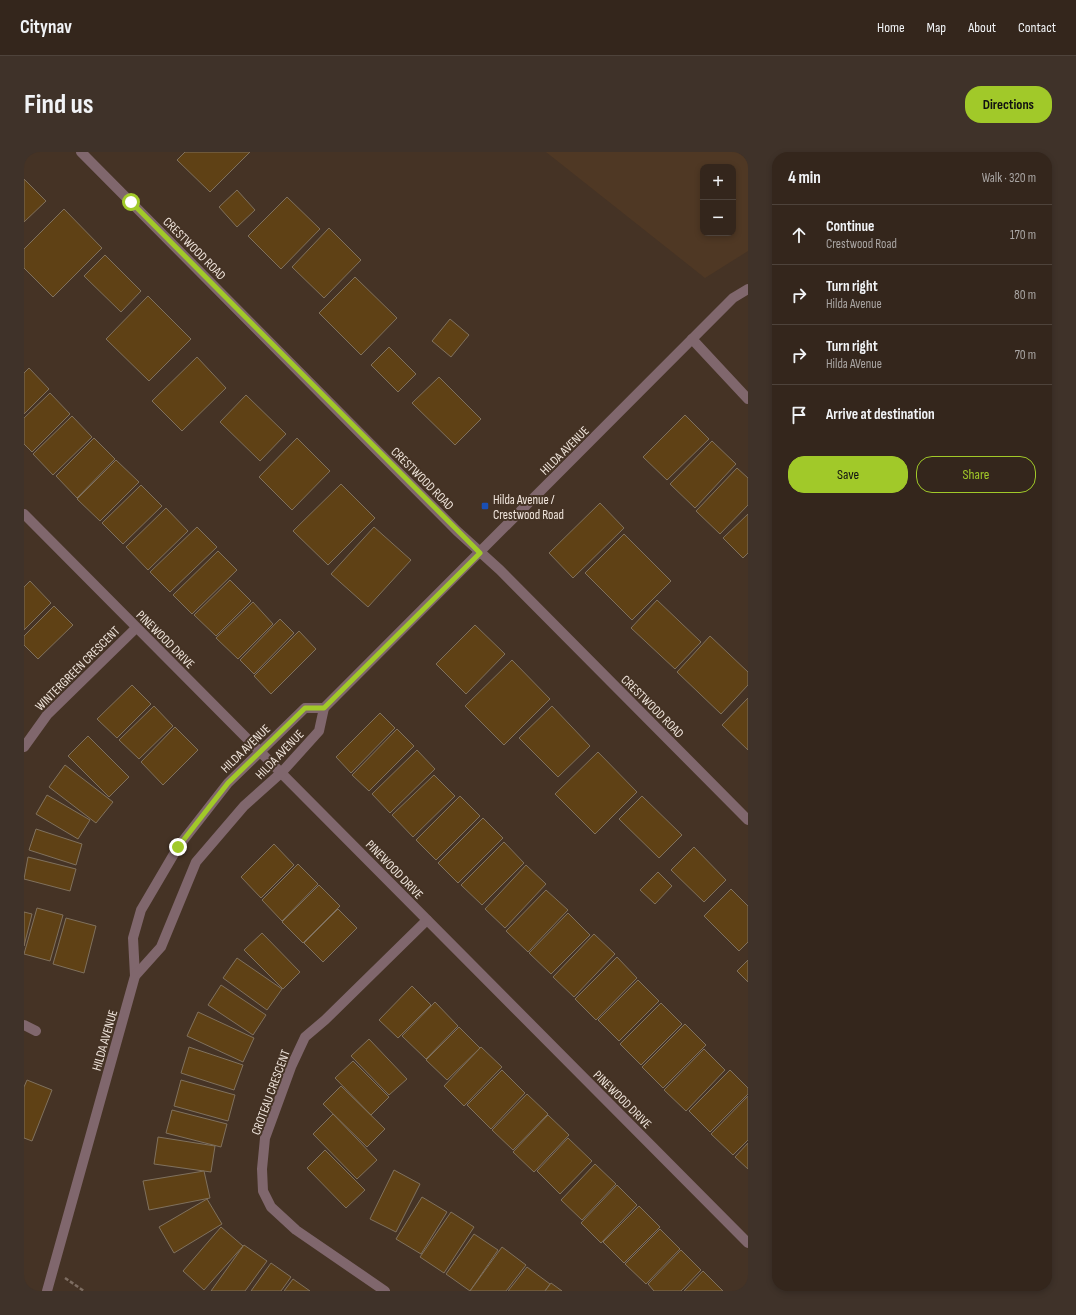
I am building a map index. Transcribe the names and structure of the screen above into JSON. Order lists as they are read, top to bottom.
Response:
{
  "streets": {
    "street": [
      "CRESTWOOD ROAD",
      "HILDA AVENUE",
      "PINEWOOD DRIVE",
      "WINTERGREEN CRESCENT",
      "CROTEAU CRESCENT"
    ]
  },
  "crossings": [
    ["CRESTWOOD ROAD", "HILDA AVENUE"],
    ["HILDA AVENUE", "PINEWOOD DRIVE"],
    ["PINEWOOD DRIVE", "WINTERGREEN CRESCENT"],
    ["PINEWOOD DRIVE", "CROTEAU CRESCENT"]
  ],
  "places": {
    "transit": ["Hilda Avenue / Crestwood Road"]
  },
  "page": {
    "header": "Citynav",
    "nav": [
      "Home",
      "Map",
      "About",
      "Contact"
    ],
    "buttons": [
      "Directions",
      ["Save", "Share"]
    ],
    "title": "Find us",
    "heading": ["4 min", "Walk · 320 m"],
    "map_buttons": ["+", "−"],
    "list": [
      ["Continue", "Crestwood Road", "170 m"],
      ["Turn right", "Hilda Avenue", "80 m"],
      ["Turn right", "Hilda AVenue", "70 m"],
      "Arrive at destination"
    ]
  }
}
